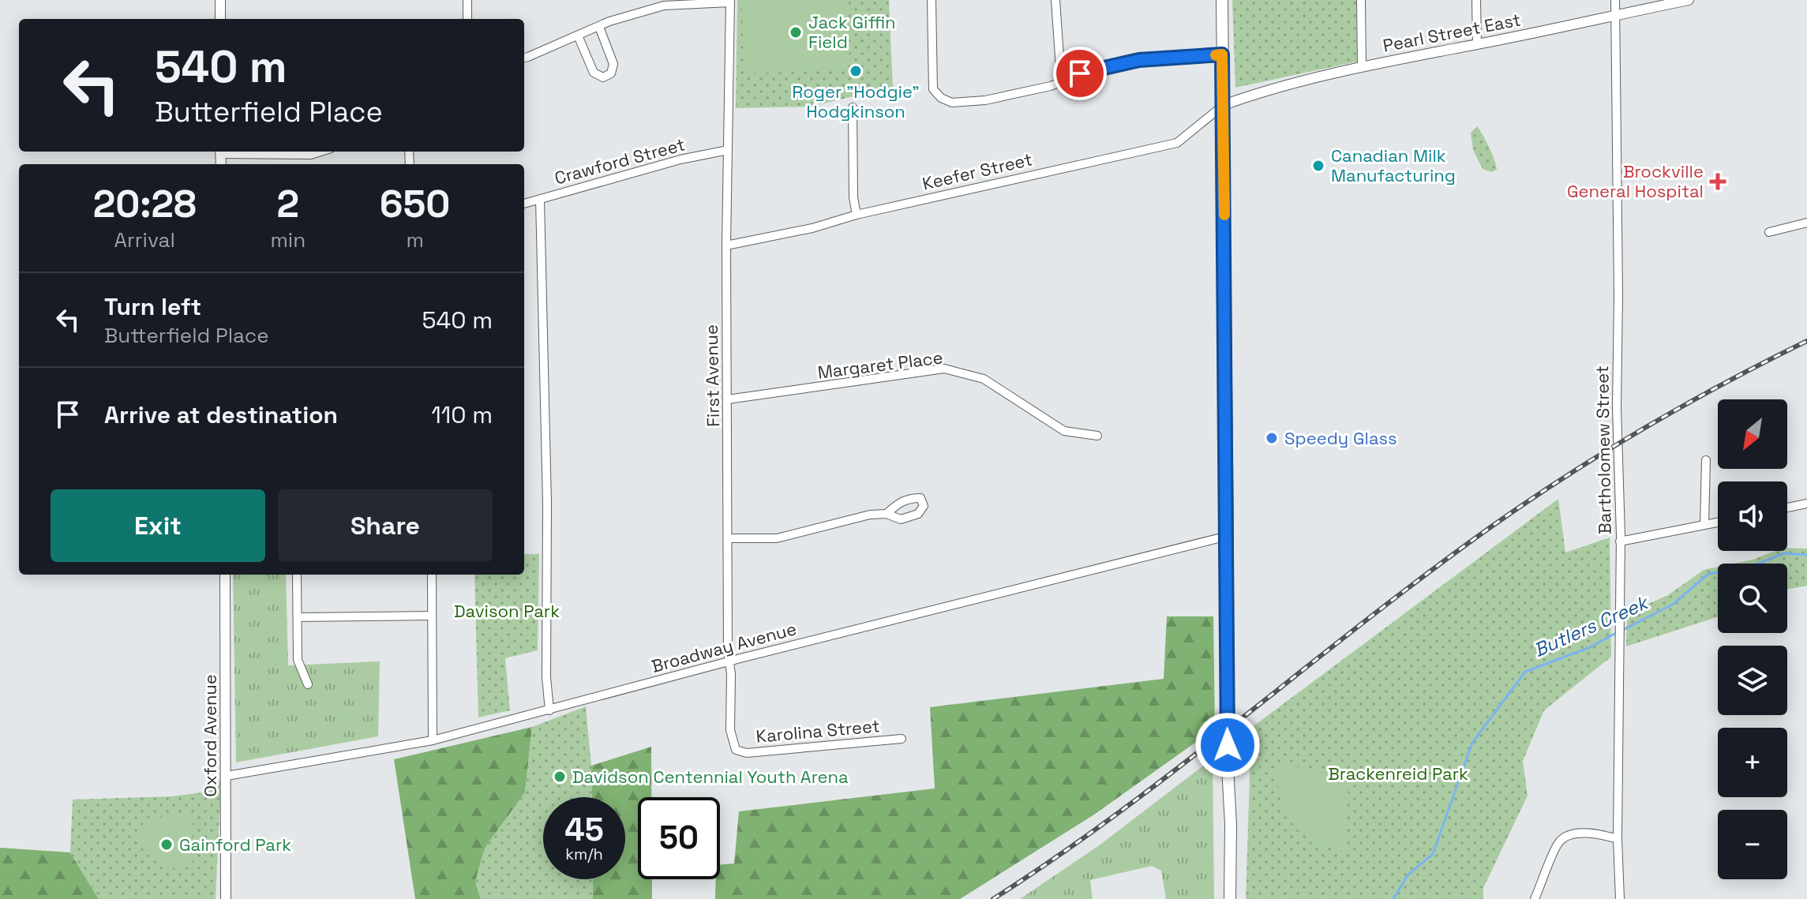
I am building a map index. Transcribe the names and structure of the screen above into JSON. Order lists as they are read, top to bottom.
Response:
{
  "streets": {
    "street": [
      "Pearl Street East",
      "Crawford Street",
      "Keefer Street",
      "Margaret Place",
      "First Avenue",
      "Bartholomew Street",
      "Broadway Avenue",
      "Karolina Street",
      "Oxford Avenue"
    ]
  },
  "crossings": [
    ["Pearl Street East", "Keefer Street"],
    ["Pearl Street East", "Bartholomew Street"],
    ["Crawford Street", "First Avenue"],
    ["Keefer Street", "First Avenue"],
    ["Margaret Place", "First Avenue"],
    ["First Avenue", "Broadway Avenue"],
    ["First Avenue", "Karolina Street"],
    ["Broadway Avenue", "Oxford Avenue"]
  ],
  "water": ["Butlers Creek"],
  "parks": ["Davison Park", "Brackenreid Park"],
  "places": {
    "other": [
      "Jack Giffin Field",
      "Roger \"Hodgie\" Hodgkinson",
      "Canadian Milk Manufacturing",
      "Speedy Glass",
      "Davidson Centennial Youth Arena",
      "Gainford Park"
    ],
    "health": ["Brockville General Hospital"]
  },
  "north": "bottom left",
  "page": {
    "turn": ["540 m", "Butterfield Place"],
    "eta": [
      "20:28",
      "Arrival",
      "2",
      "min",
      "650",
      "m"
    ],
    "list": [
      {
        "name": "Turn left",
        "note": "Butterfield Place",
        "value": "540 m"
      },
      {
        "name": "Arrive at destination",
        "value": "110 m"
      }
    ],
    "map_buttons": ["+", "−"],
    "buttons": ["Exit", "Share"],
    "speed": "45 km/h",
    "limit": "50"
  }
}
